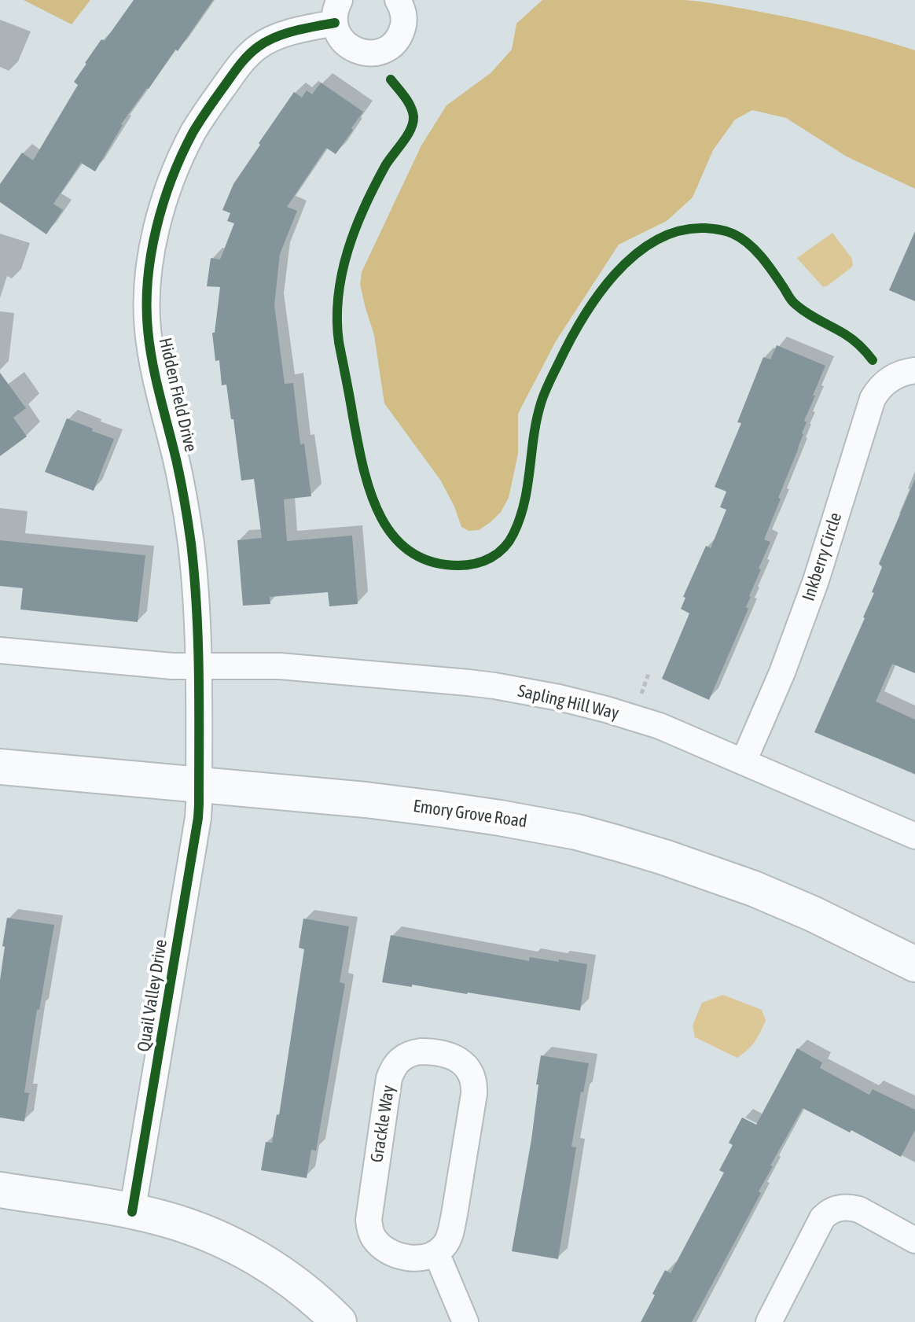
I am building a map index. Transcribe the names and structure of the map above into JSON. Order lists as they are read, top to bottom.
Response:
{
  "streets": {
    "street": [
      "Hidden Field Drive",
      "Inkberry Circle",
      "Sapling Hill Way",
      "Emory Grove Road",
      "Quail Valley Drive",
      "Grackle Way"
    ]
  },
  "crossings": [
    ["Hidden Field Drive", "Sapling Hill Way"],
    ["Hidden Field Drive", "Emory Grove Road"],
    ["Hidden Field Drive", "Quail Valley Drive"],
    ["Inkberry Circle", "Sapling Hill Way"],
    ["Emory Grove Road", "Quail Valley Drive"]
  ]
}
